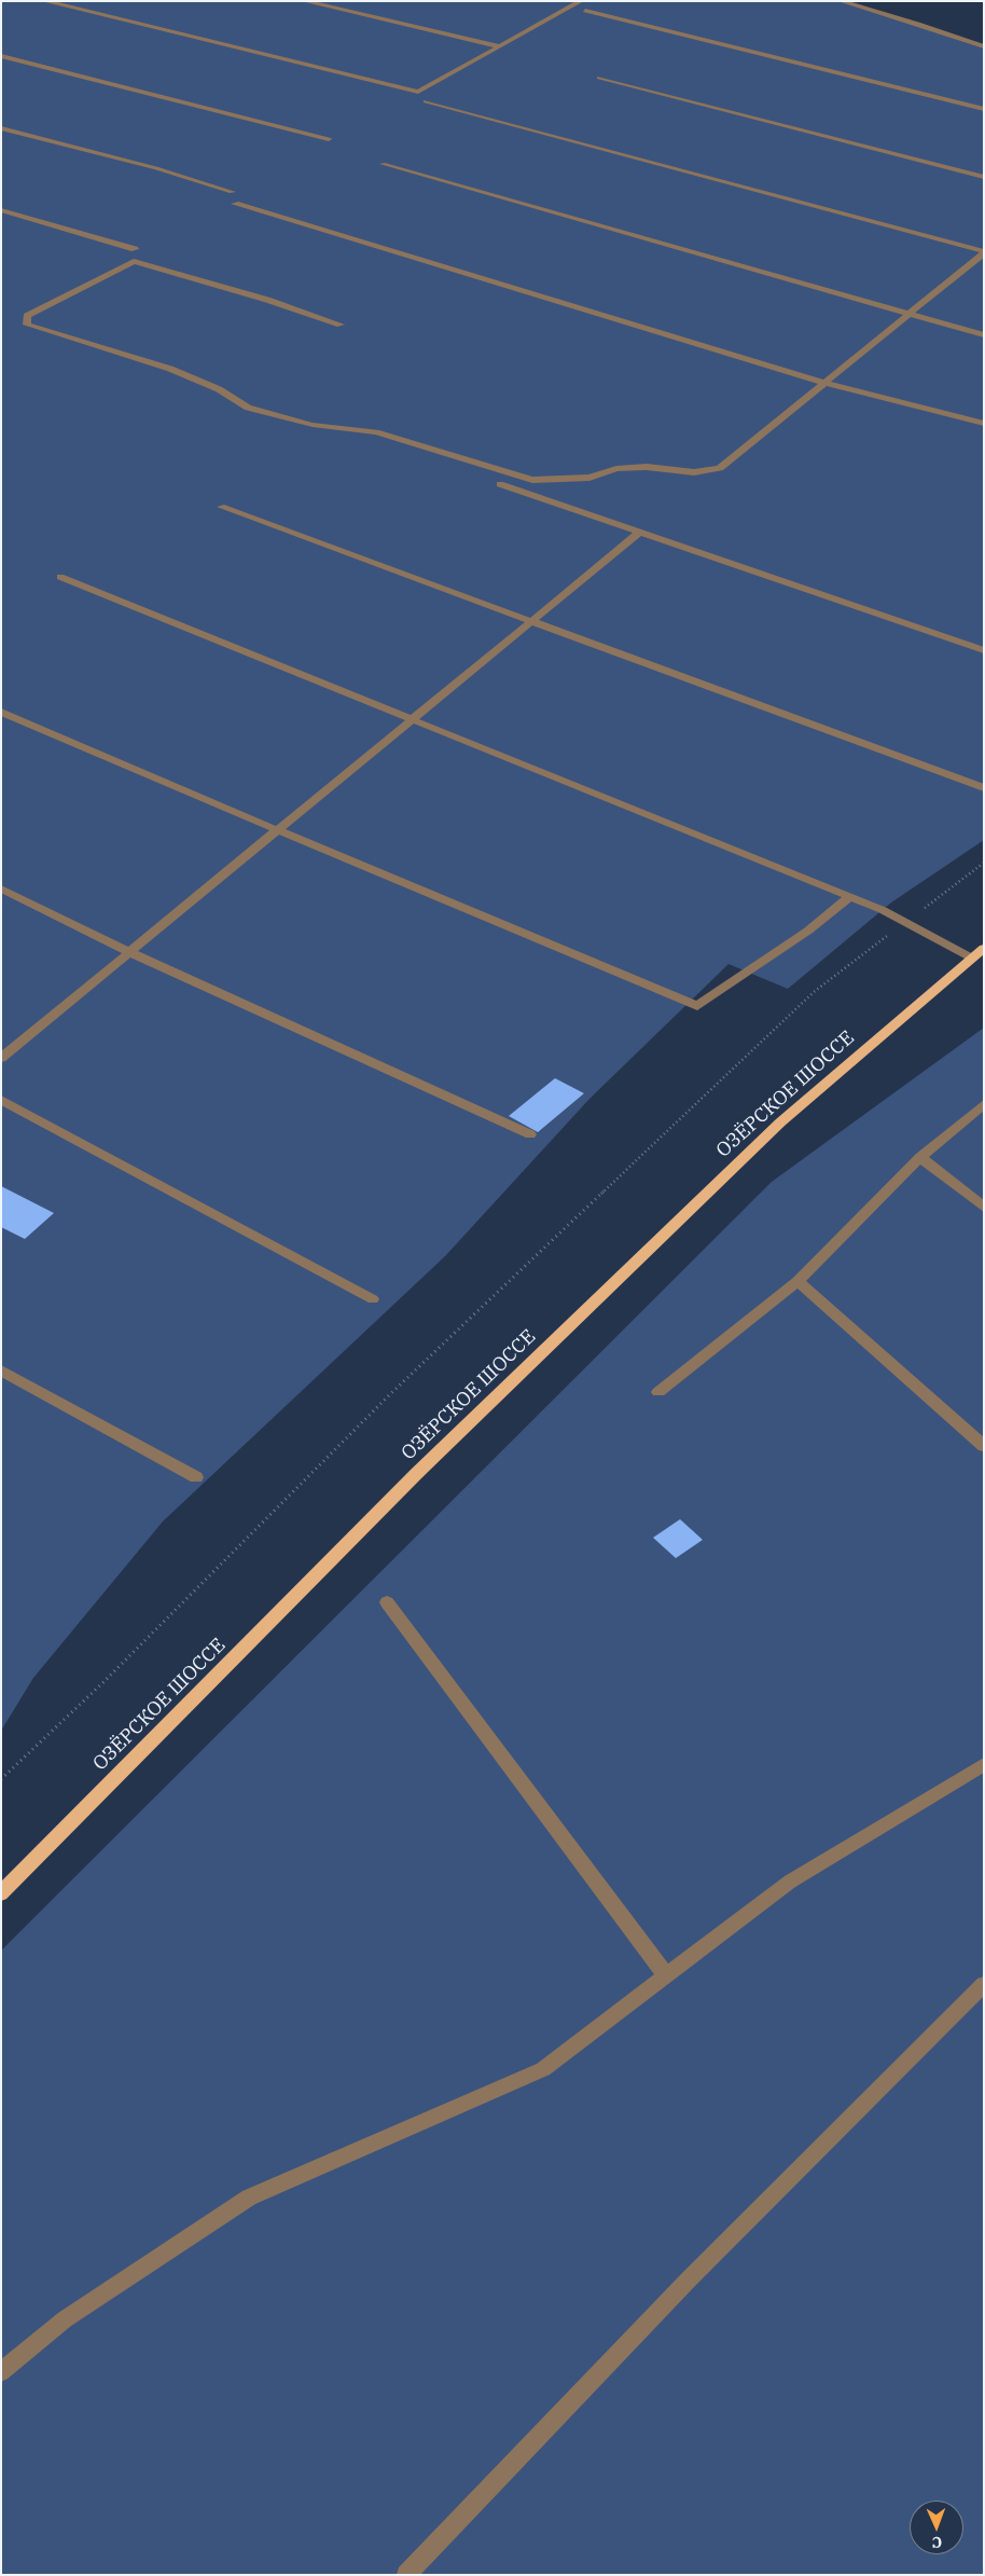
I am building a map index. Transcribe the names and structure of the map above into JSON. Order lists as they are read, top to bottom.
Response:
{
  "streets": {
    "main road": ["ОЗЁРСКОЕ ШОССЕ"]
  },
  "north": "bottom"
}
